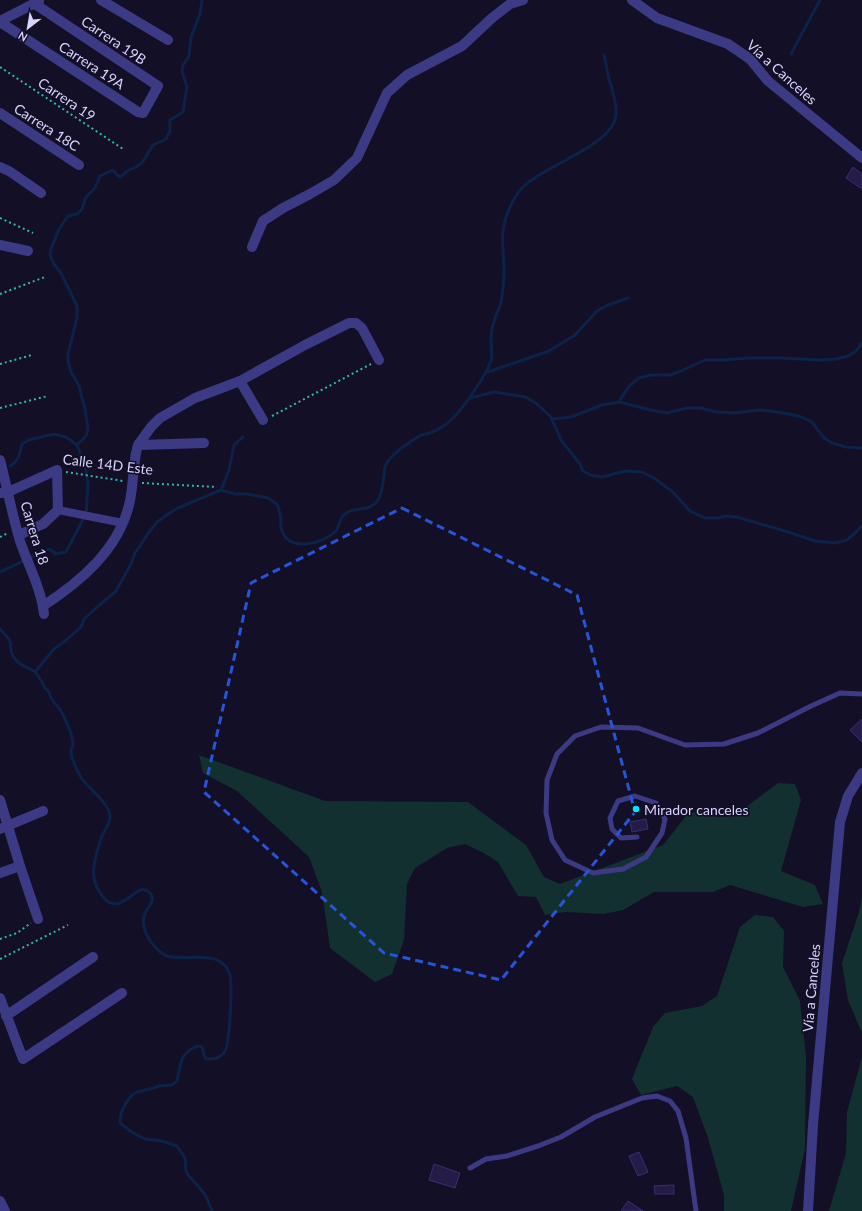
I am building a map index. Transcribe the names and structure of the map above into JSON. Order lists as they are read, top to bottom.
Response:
{
  "streets": {
    "street": [
      "Carrera 19B",
      "Carrera 19A",
      "Vía a Canceles",
      "Carrera 18C",
      "Calle 14D Este",
      "Carrera 18"
    ],
    "path": ["Carrera 19"]
  },
  "crossings": [
    ["Carrera 19B", "Carrera 19A"],
    ["Calle 14D Este", "Carrera 18"]
  ],
  "places": ["Mirador canceles"],
  "north": "bottom left"
}
